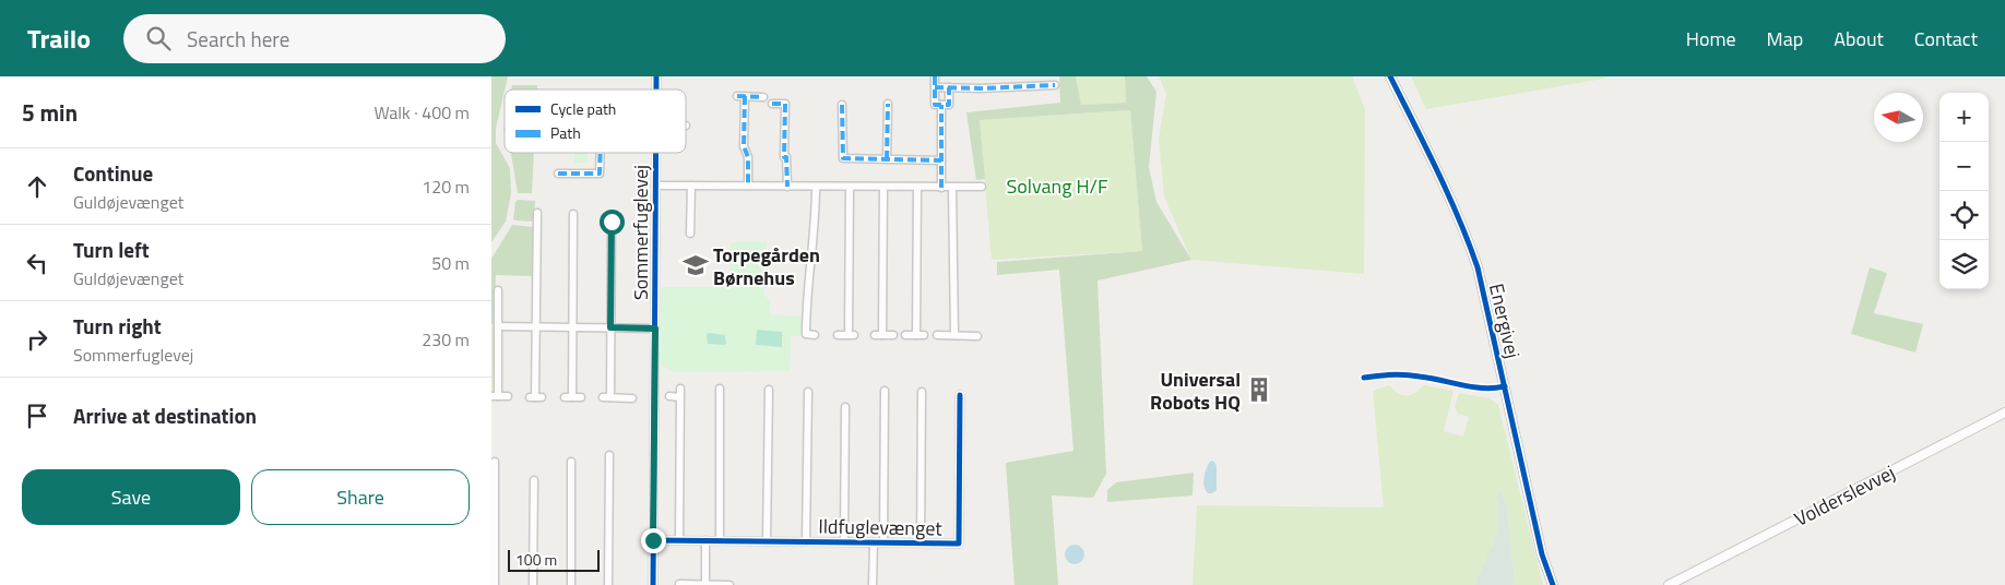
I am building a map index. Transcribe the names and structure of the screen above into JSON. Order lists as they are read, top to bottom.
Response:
{
  "streets": {
    "street": [
      "Sommerfuglevej",
      "Energivej",
      "Volderslevvej",
      "Ildfuglevænget"
    ]
  },
  "crossings": [
    ["Sommerfuglevej", "Ildfuglevænget"]
  ],
  "parks": ["Solvang H/F"],
  "places": {
    "school or university": ["Torpegården Børnehus"],
    "building": ["Universal Robots HQ"]
  },
  "legend": ["Cycle path", "Path"],
  "scale_bar": "100 m",
  "north": "left",
  "page": {
    "header": "Trailo",
    "search": "Search here",
    "nav": [
      "Home",
      "Map",
      "About",
      "Contact"
    ],
    "heading": ["5 min", "Walk · 400 m"],
    "map_buttons": ["+", "−"],
    "list": [
      ["Continue", "Guldøjevænget", "120 m"],
      ["Turn left", "Guldøjevænget", "50 m"],
      ["Turn right", "Sommerfuglevej", "230 m"],
      "Arrive at destination"
    ],
    "buttons": ["Save", "Share"],
    "scale": "100 m"
  }
}
